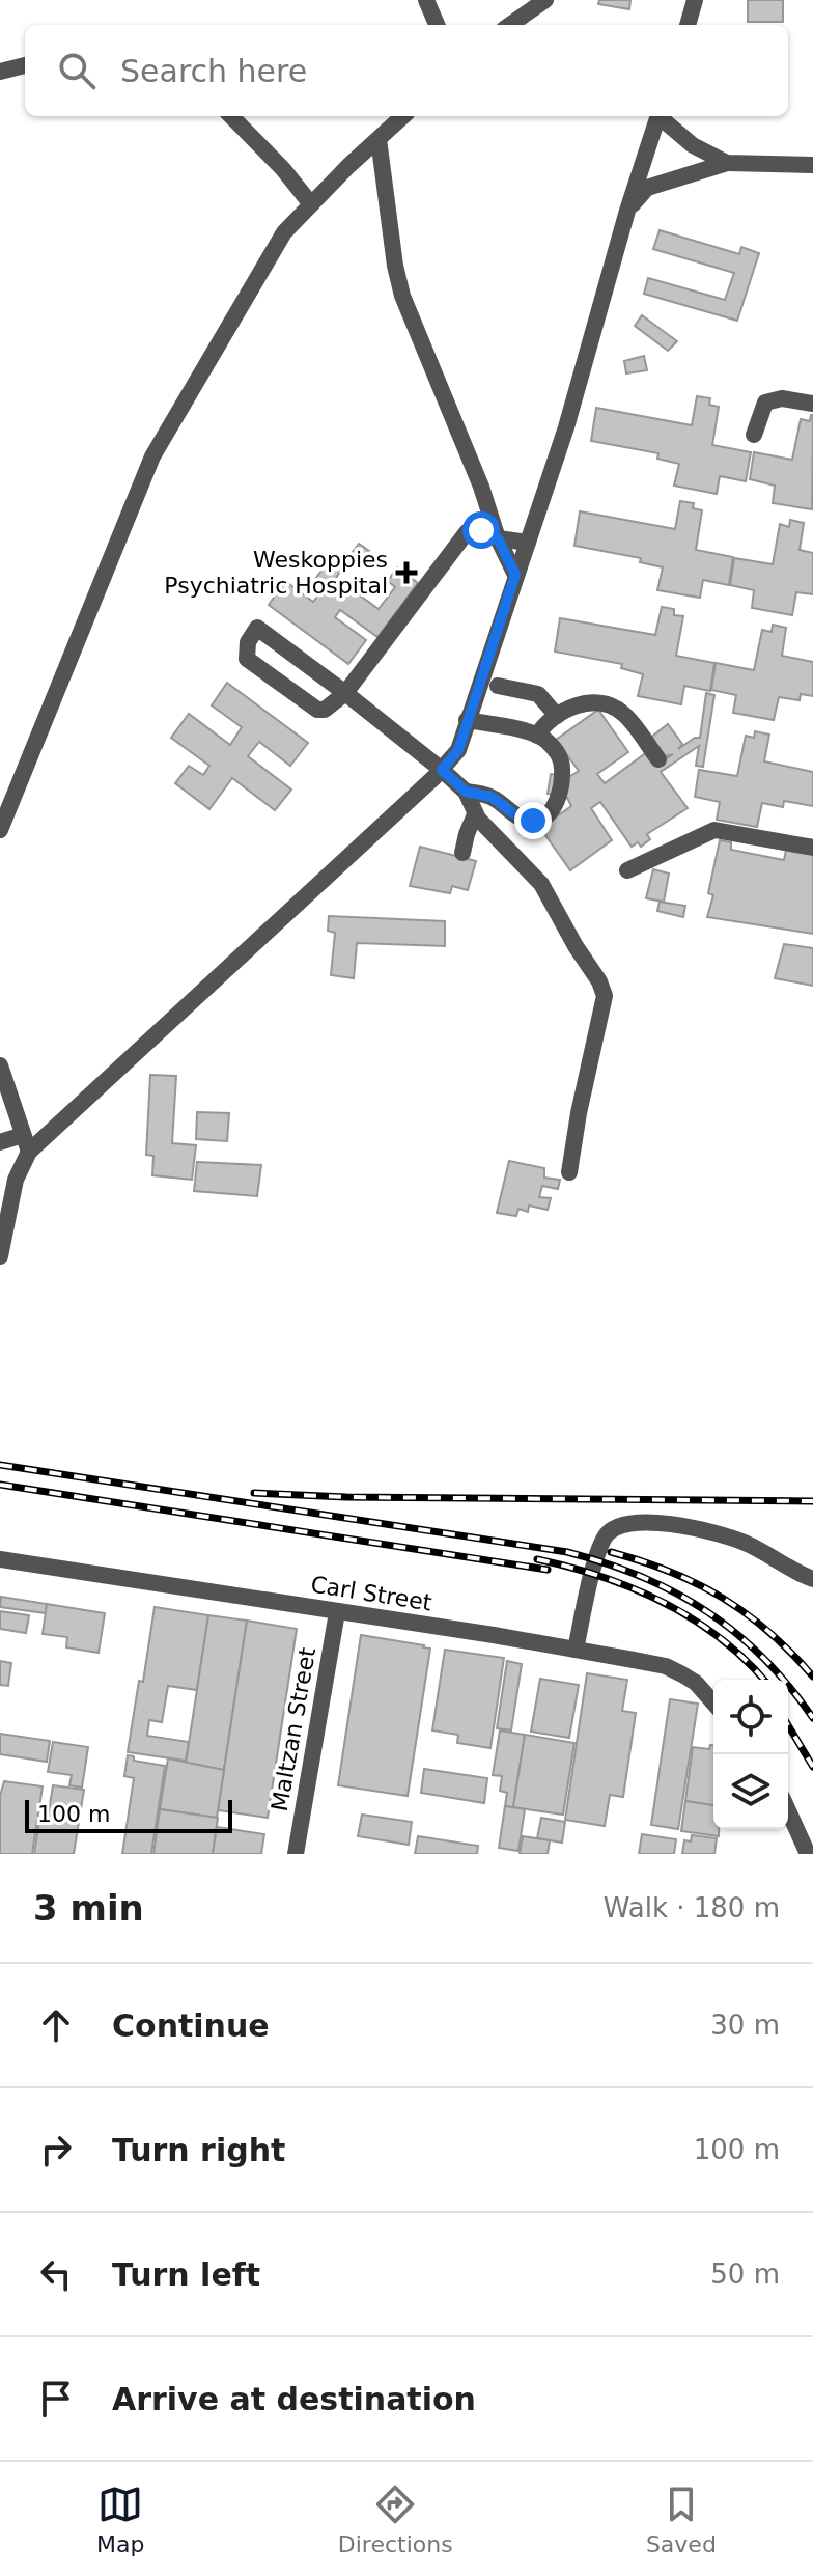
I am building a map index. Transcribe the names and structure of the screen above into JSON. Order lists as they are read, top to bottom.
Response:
{
  "streets": {
    "street": ["Carl Street", "Maltzan Street"]
  },
  "crossings": [
    ["Carl Street", "Maltzan Street"]
  ],
  "places": {
    "health": ["Weskoppies Psychiatric Hospital"]
  },
  "scale_bar": "100 m",
  "page": {
    "search": "Search here",
    "scale": "100 m",
    "heading": ["3 min", "Walk · 180 m"],
    "list": [
      ["Continue", "30 m"],
      ["Turn right", "100 m"],
      ["Turn left", "50 m"],
      "Arrive at destination"
    ],
    "nav": ["Map", "Directions", "Saved"]
  }
}
